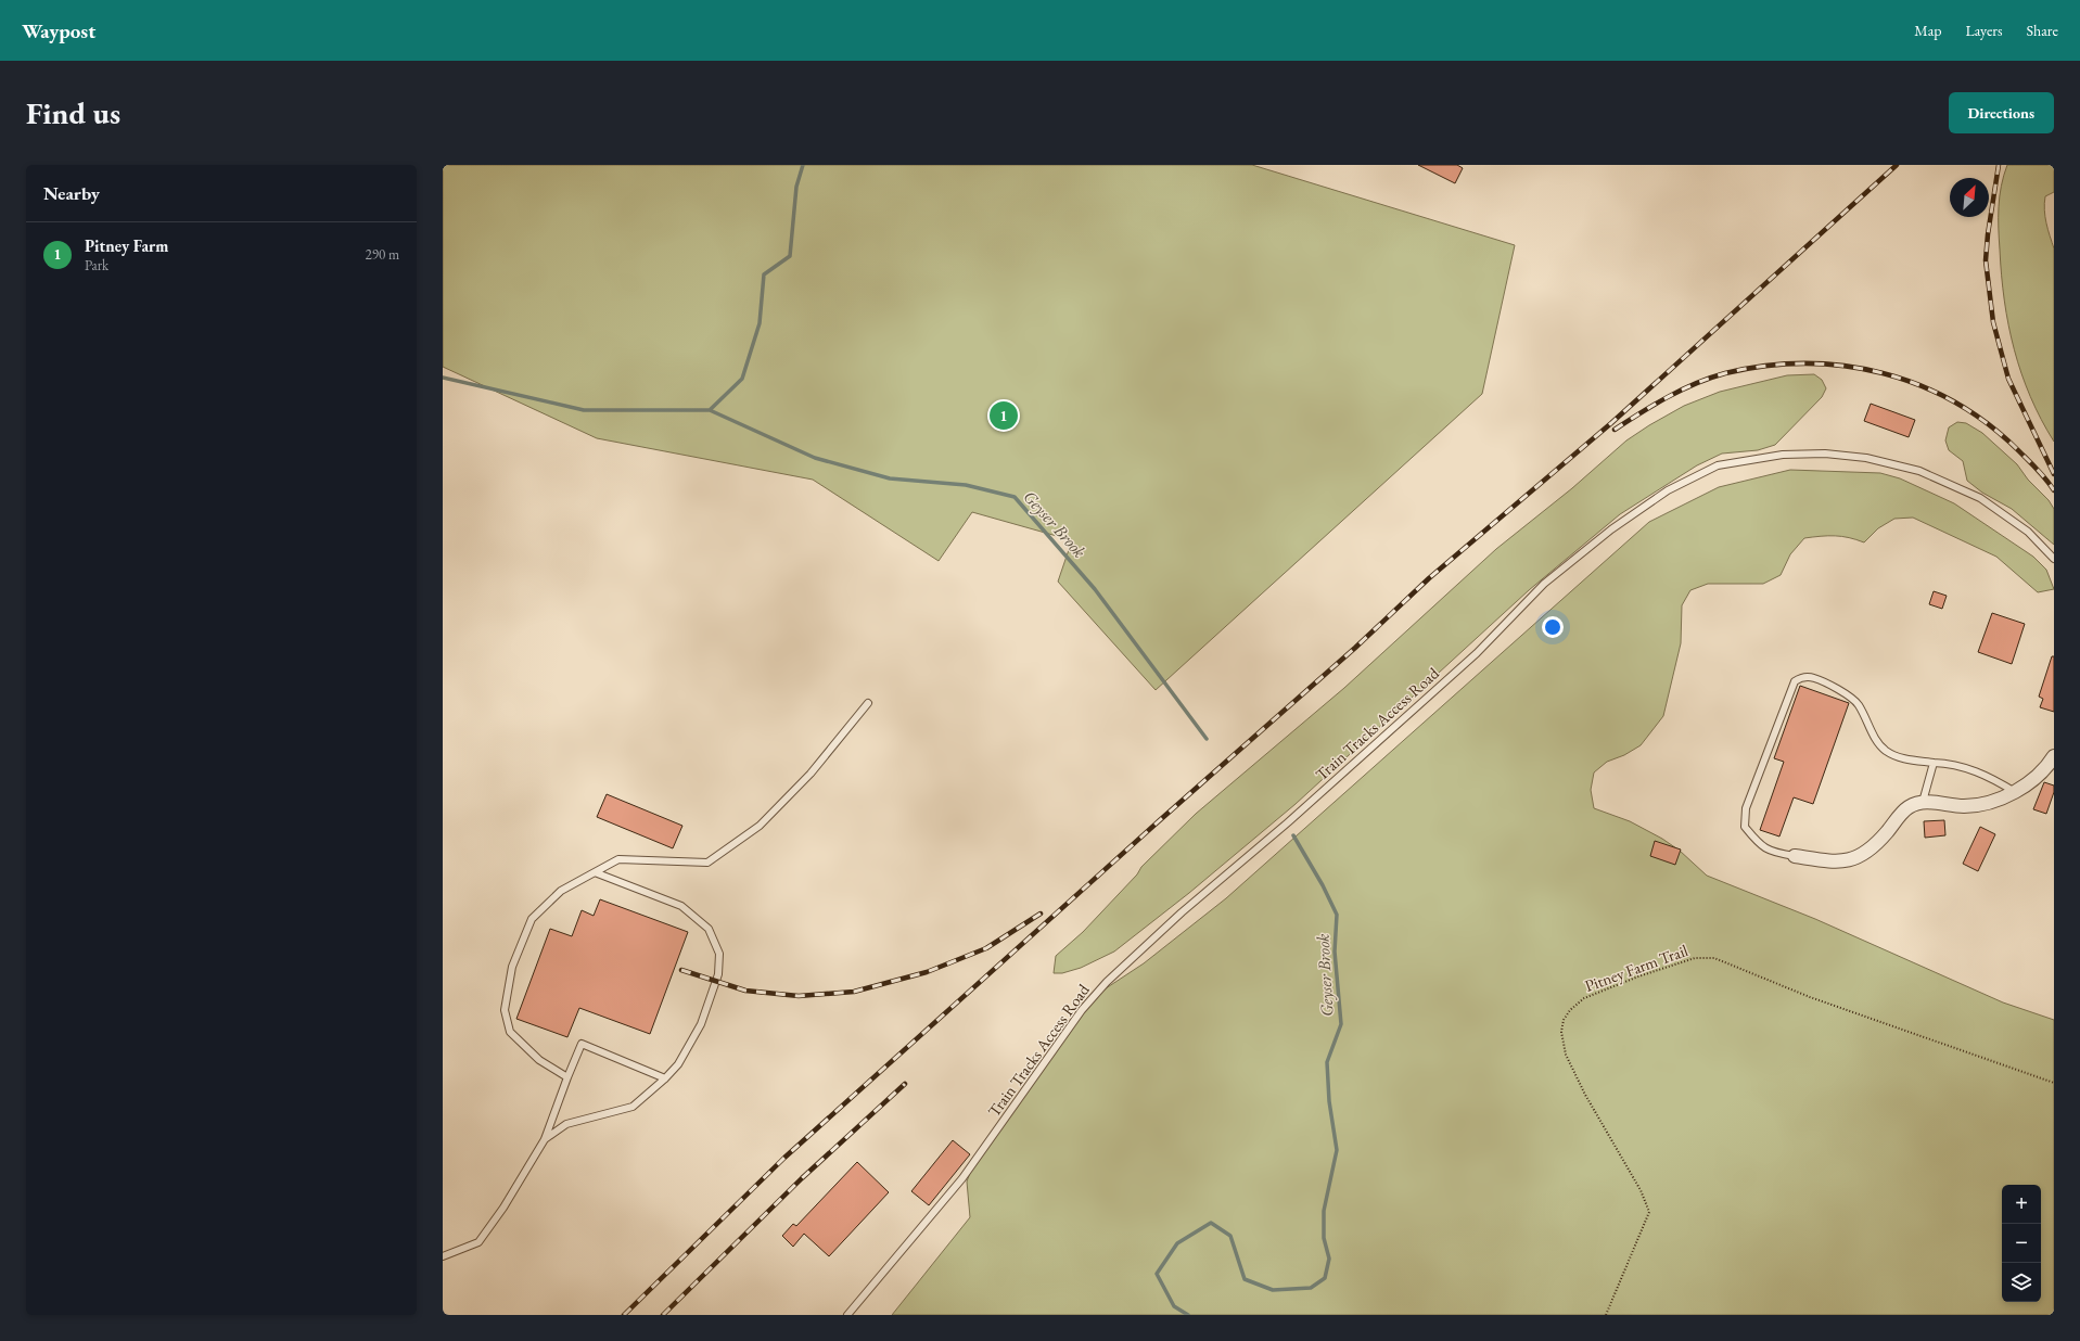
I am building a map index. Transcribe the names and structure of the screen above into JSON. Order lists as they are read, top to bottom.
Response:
{
  "streets": {
    "lane": ["Train Tracks Access Road"],
    "path": ["Pitney Farm Trail"]
  },
  "water": ["Geyser Brook"],
  "north": "top right",
  "page": {
    "header": "Waypost",
    "nav": ["Map", "Layers", "Share"],
    "buttons": "Directions",
    "title": "Find us",
    "heading": "Nearby",
    "list": [
      {
        "mark": "1",
        "name": "Pitney Farm",
        "note": "Park",
        "value": "290 m"
      }
    ],
    "pins": "1",
    "map_buttons": ["+", "−"]
  }
}
